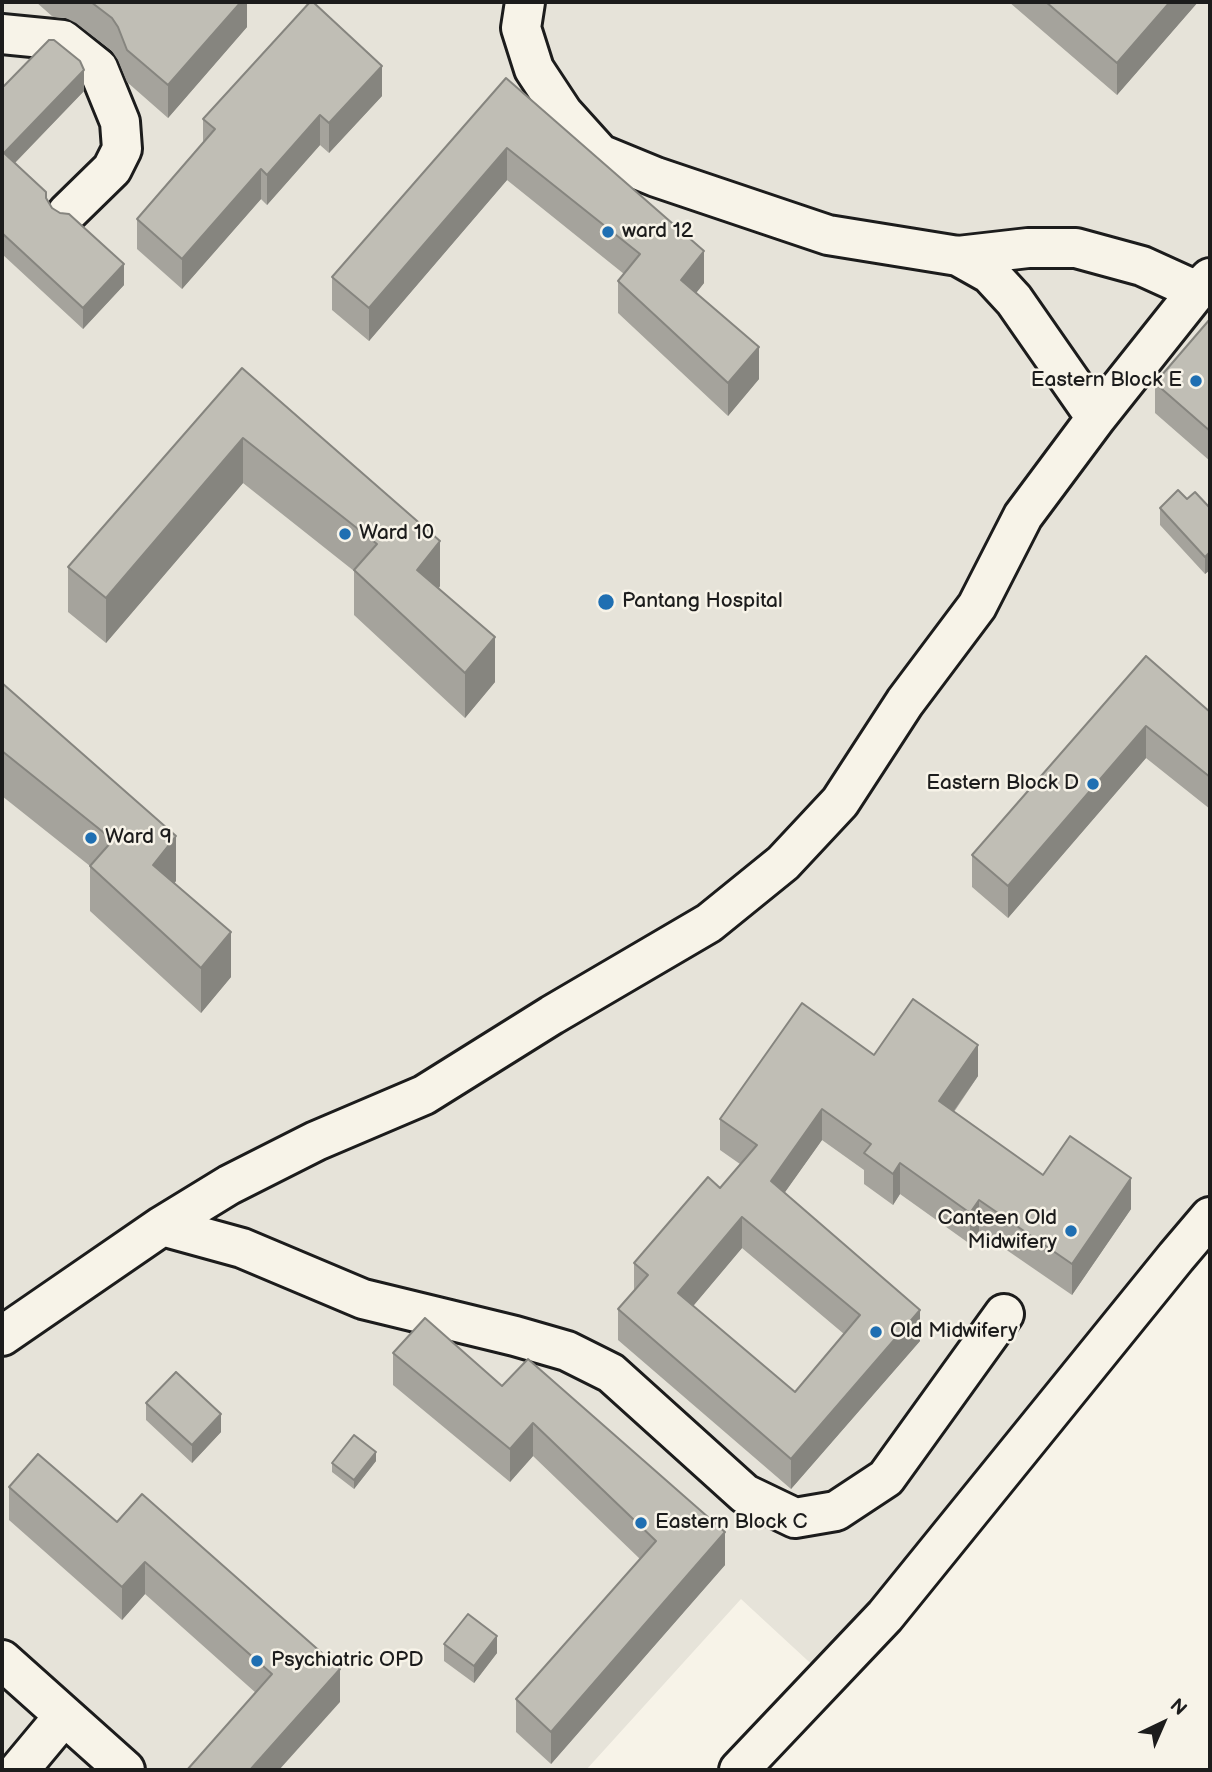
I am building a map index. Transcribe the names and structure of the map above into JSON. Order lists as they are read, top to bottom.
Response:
{
  "places": [
    "ward 12",
    "Eastern Block E",
    "Ward 10",
    "Pantang Hospital",
    "Eastern Block D",
    "Ward 9",
    "Canteen Old Midwifery",
    "Old Midwifery",
    "Eastern Block C",
    "Psychiatric OPD"
  ],
  "north": "top right"
}
